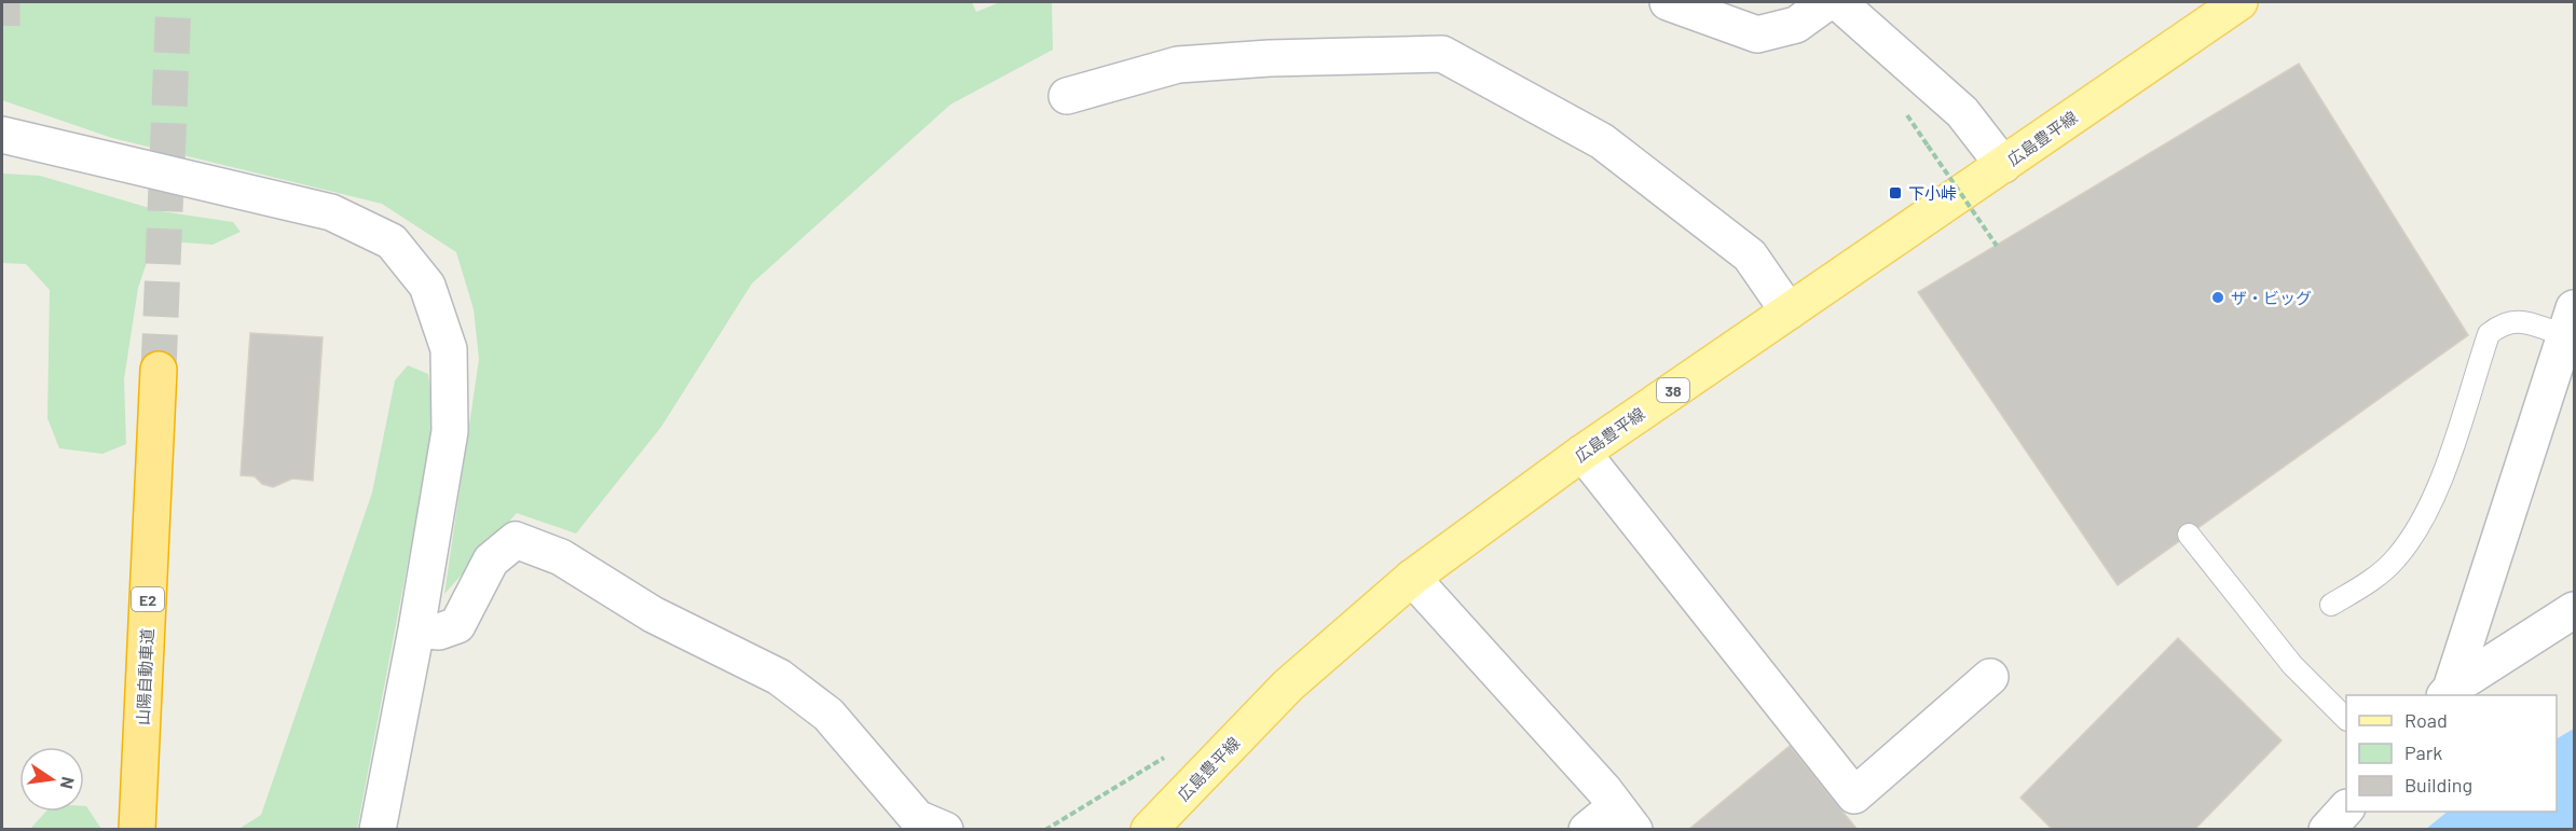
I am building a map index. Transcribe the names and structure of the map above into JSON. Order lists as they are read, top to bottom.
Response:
{
  "streets": {
    "highway": ["E2", "山陽自動車道"],
    "main road": ["広島豊平線", "38"]
  },
  "places": {
    "transit": ["下小峠"],
    "other": ["ザ・ビッグ"]
  },
  "legend": ["Road", "Park", "Building"],
  "north": "right"
}
